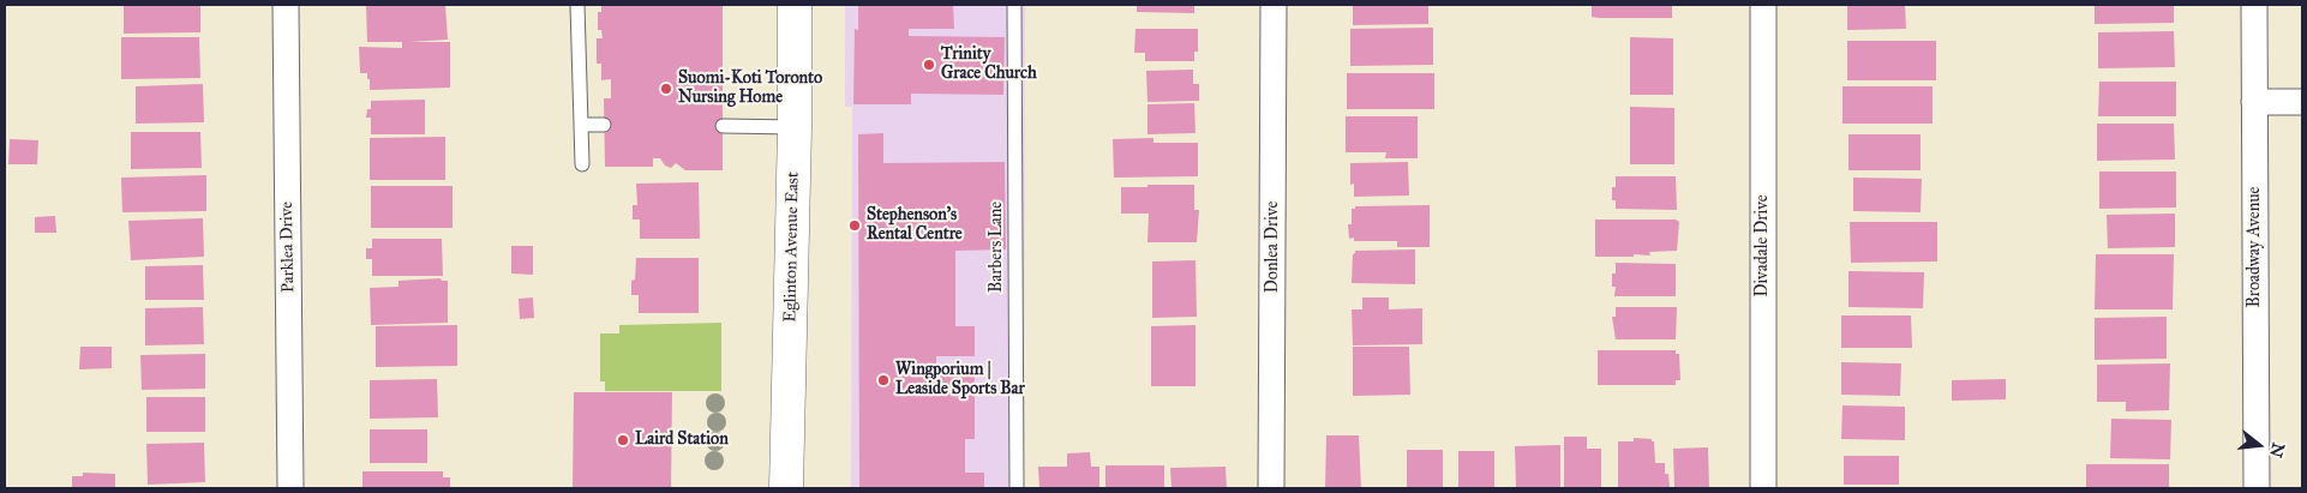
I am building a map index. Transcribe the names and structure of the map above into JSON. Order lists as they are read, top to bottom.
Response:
{
  "streets": {
    "main road": ["Eglinton Avenue East"],
    "street": [
      "Divadale Drive",
      "Parklea Drive",
      "Donlea Drive",
      "Broadway Avenue"
    ],
    "lane": ["Barbers Lane"]
  },
  "places": [
    "Trinity Grace Church",
    "Suomi-Koti Toronto Nursing Home",
    "Stephenson's Rental Centre",
    "Wingporium | Leaside Sports Bar",
    "Laird Station"
  ],
  "north": "right"
}
